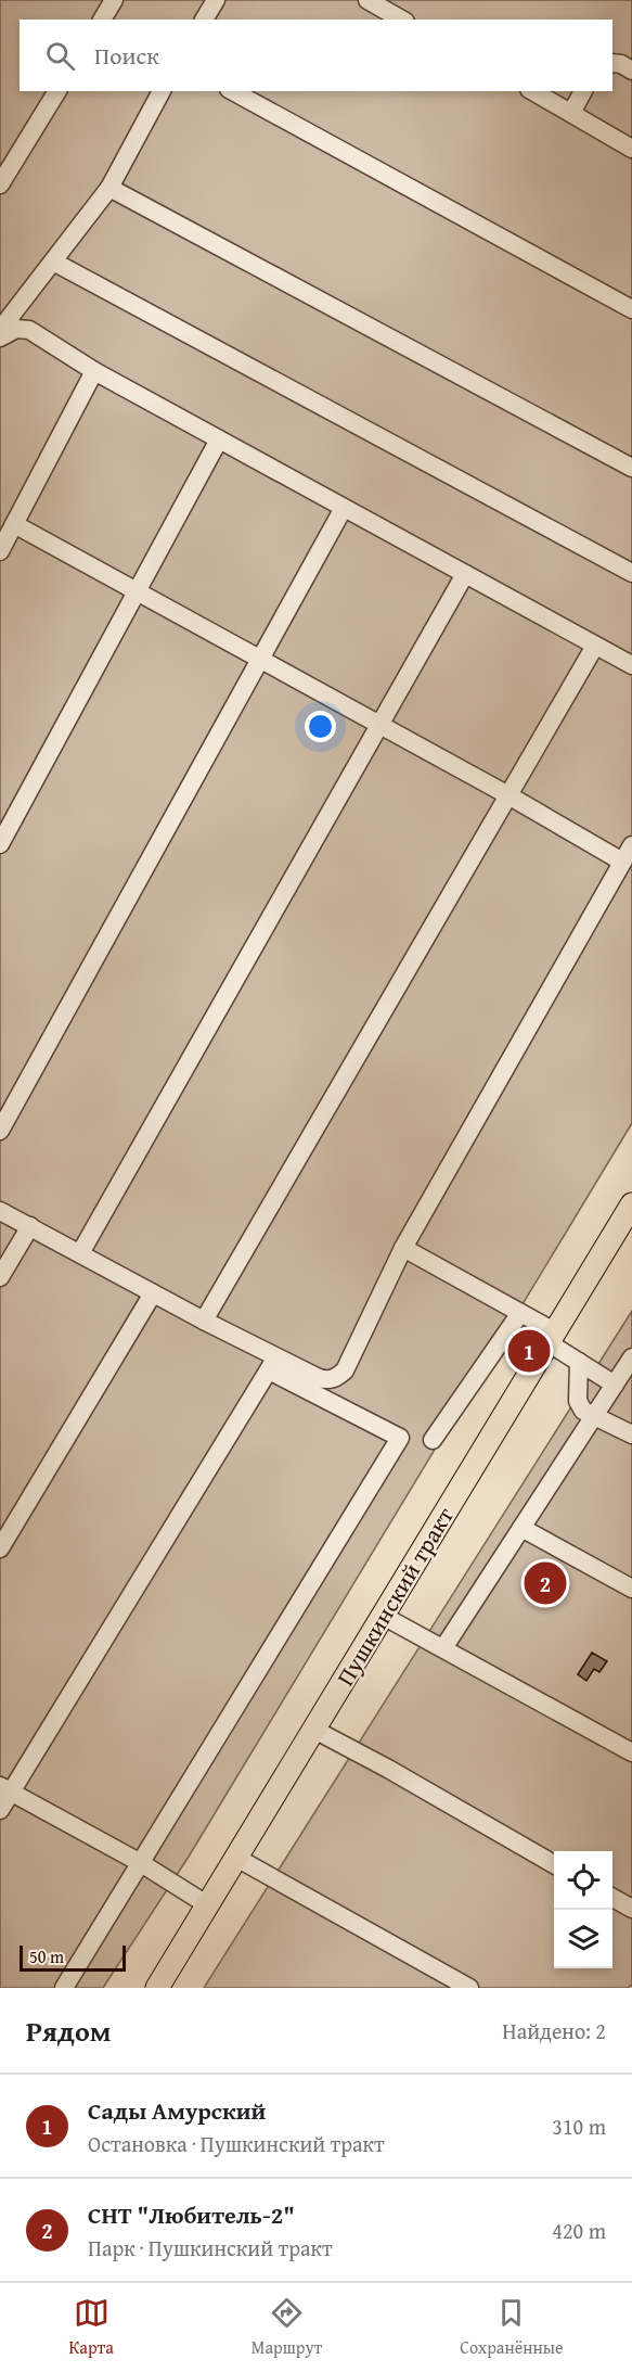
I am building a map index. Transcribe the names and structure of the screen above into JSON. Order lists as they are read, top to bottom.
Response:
{
  "streets": {
    "main road": ["Пушкинский тракт"]
  },
  "scale_bar": "50 m",
  "page": {
    "search": "Поиск",
    "pins": ["1", "2"],
    "scale": "50 m",
    "heading": ["Рядом", "Найдено: 2"],
    "list": [
      {
        "mark": "1",
        "name": "Сады Амурский",
        "note": "Остановка · Пушкинский тракт",
        "value": "310 m"
      },
      {
        "mark": "2",
        "name": "СНТ \"Любитель-2\"",
        "note": "Парк · Пушкинский тракт",
        "value": "420 m"
      }
    ],
    "nav": ["Карта", "Маршрут", "Сохранённые"]
  }
}
